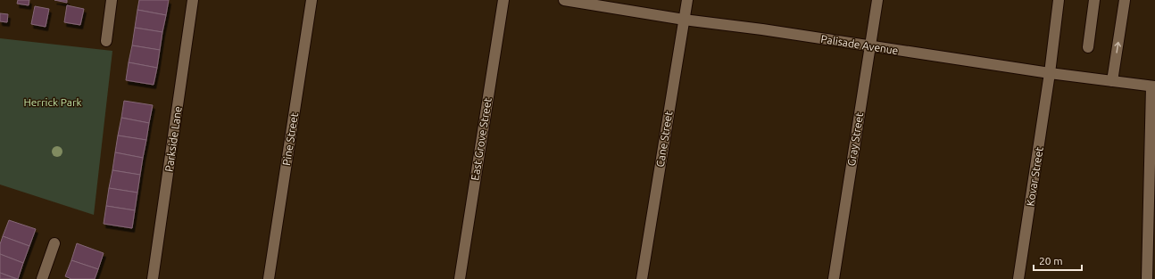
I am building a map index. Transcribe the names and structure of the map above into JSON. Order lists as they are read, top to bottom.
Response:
{
  "streets": {
    "street": [
      "Palisade Avenue",
      "Parkside Lane",
      "Pine Street",
      "East Grove Street",
      "Cane Street",
      "Gray Street",
      "Kovar Street"
    ]
  },
  "crossings": [
    ["Palisade Avenue", "Cane Street"],
    ["Palisade Avenue", "Gray Street"],
    ["Palisade Avenue", "Kovar Street"]
  ],
  "parks": ["Herrick Park"],
  "scale_bar": "20 m"
}
